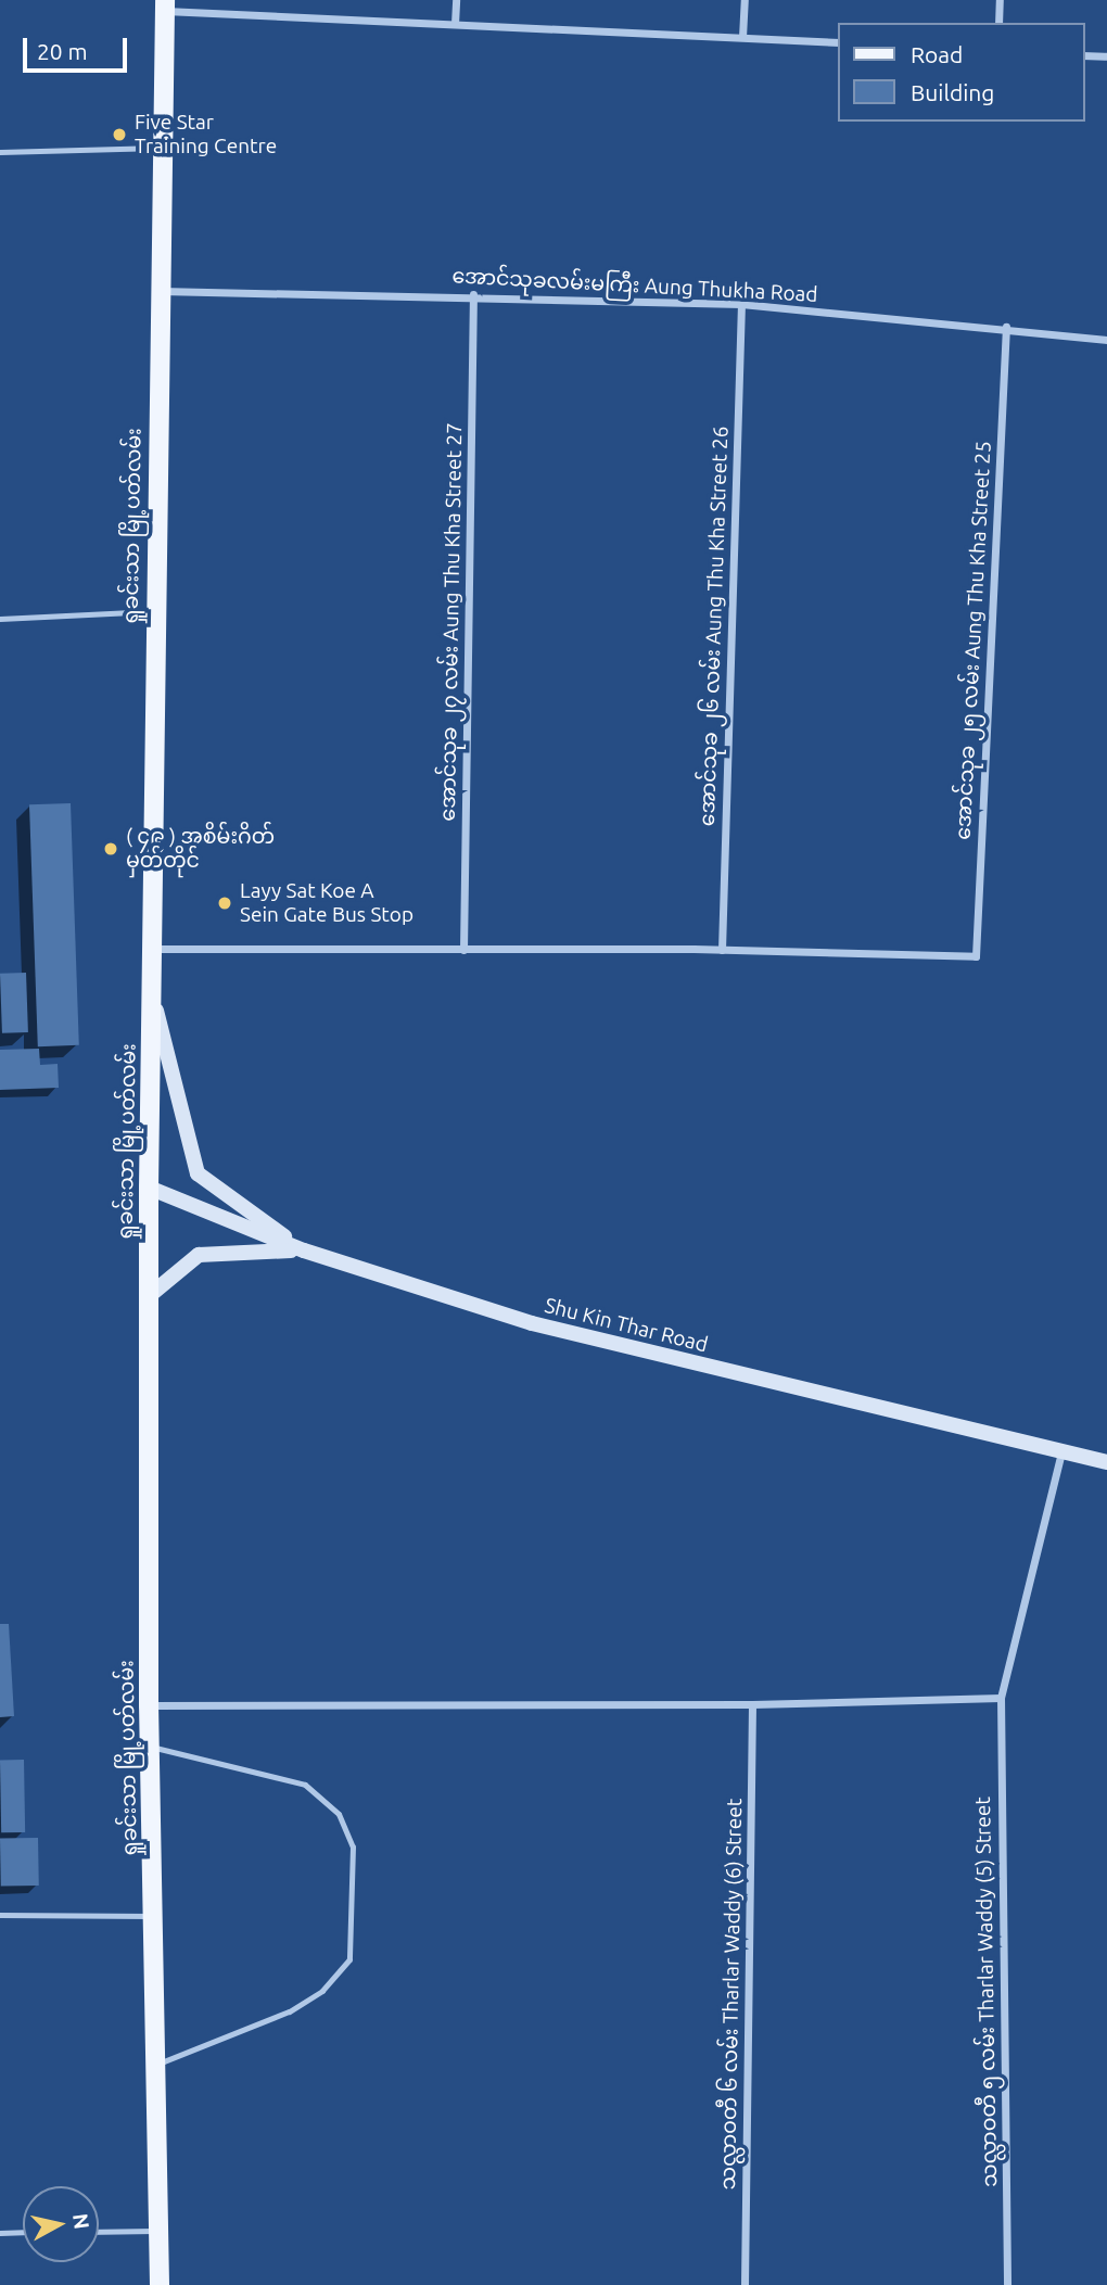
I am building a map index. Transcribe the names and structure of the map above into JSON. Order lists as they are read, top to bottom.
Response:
{
  "streets": {
    "main road": ["ရှုခင်းသာ မြို့ပတ်လမ်း"],
    "street": [
      "အောင်သုခလမ်းမကြီး Aung Thukha Road",
      "အောင်သုခ ၂၇ လမ်း Aung Thu Kha Street 27",
      "အောင်သုခ ၂၆ လမ်း Aung Thu Kha Street 26",
      "အောင်သုခ ၂၅ လမ်း Aung Thu Kha Street 25",
      "Shu Kin Thar Road",
      "သလ္လာဝတီ ၅ လမ်း Tharlar Waddy (5) Street",
      "သလ္လာဝတီ ၆ လမ်း Tharlar Waddy (6) Street"
    ]
  },
  "crossings": [
    ["အောင်သုခလမ်းမကြီး Aung Thukha Road", "ရှုခင်းသာ မြို့ပတ်လမ်း"],
    ["အောင်သုခလမ်းမကြီး Aung Thukha Road", "အောင်သုခ ၂၇ လမ်း Aung Thu Kha Street 27"],
    ["အောင်သုခလမ်းမကြီး Aung Thukha Road", "အောင်သုခ ၂၆ လမ်း Aung Thu Kha Street 26"],
    ["အောင်သုခလမ်းမကြီး Aung Thukha Road", "အောင်သုခ ၂၅ လမ်း Aung Thu Kha Street 25"],
    ["ရှုခင်းသာ မြို့ပတ်လမ်း", "Shu Kin Thar Road"],
    ["အောင်သုခ ၂၆ လမ်း Aung Thu Kha Street 26", "အောင်သုခ ၂၅ လမ်း Aung Thu Kha Street 25"],
    ["Shu Kin Thar Road", "သလ္လာဝတီ ၅ လမ်း Tharlar Waddy (5) Street"]
  ],
  "places": ["Five Star Training Centre", "( ၄၉ ) အစိမ်းဂိတ် မှတ်တိုင်", "Layy Sat Koe A Sein Gate Bus Stop"],
  "legend": ["Road", "Building"],
  "scale_bar": "20 m",
  "north": "right"
}
